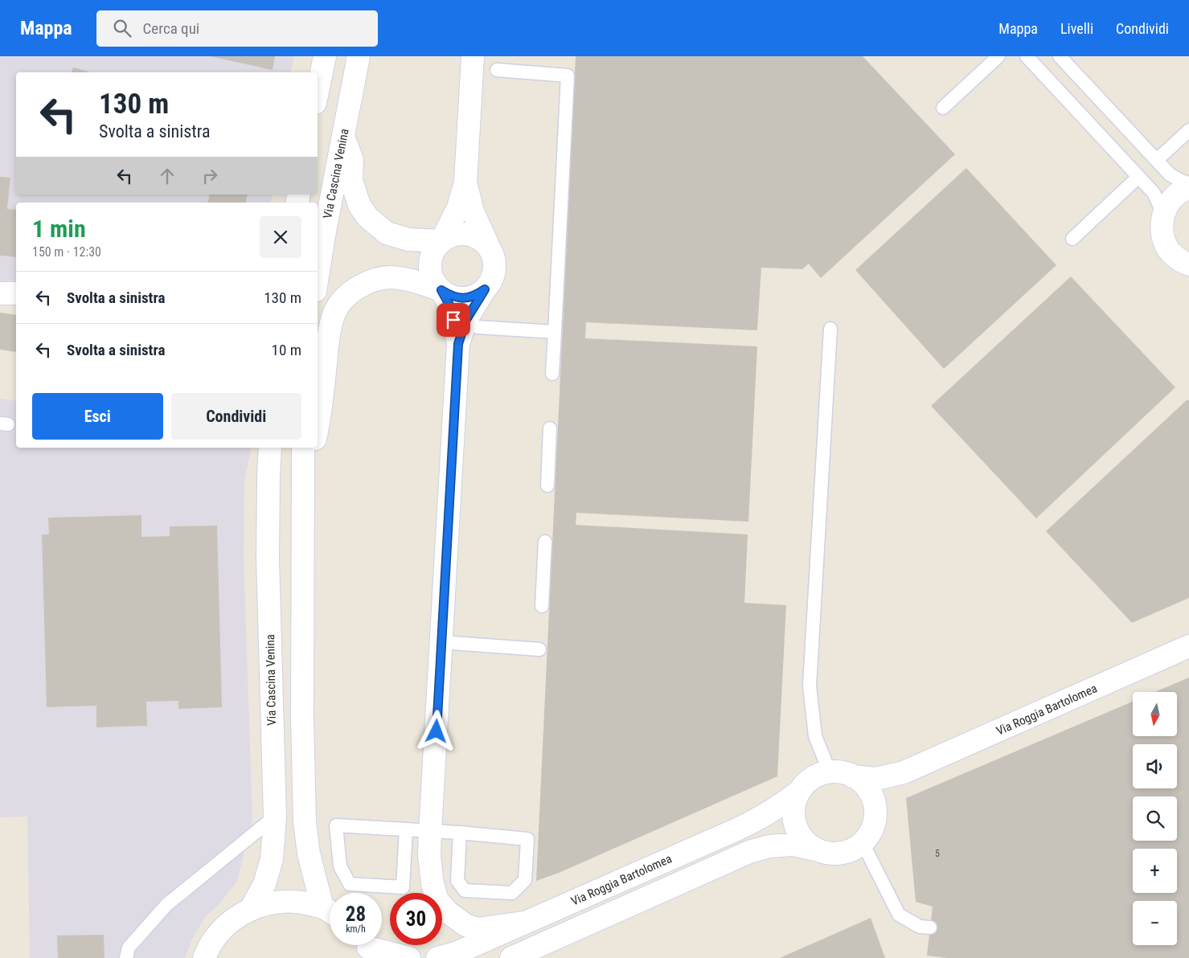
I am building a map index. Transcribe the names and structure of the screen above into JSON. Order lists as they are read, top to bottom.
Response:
{
  "streets": {
    "street": ["Via Cascina Venina", "Via Roggia Bartolomea"]
  },
  "house_numbers": ["5"],
  "north": "bottom",
  "page": {
    "header": "Mappa",
    "search": "Cerca qui",
    "nav": ["Mappa", "Livelli", "Condividi"],
    "turn": ["130 m", "Svolta a sinistra"],
    "heading": ["1 min", "150 m · 12:30"],
    "list": [
      {
        "name": "Svolta a sinistra",
        "value": "130 m"
      },
      {
        "name": "Svolta a sinistra",
        "value": "10 m"
      }
    ],
    "buttons": ["Esci", "Condividi"],
    "map_buttons": ["+", "−"],
    "speed": "28 km/h",
    "limit": "30"
  }
}
